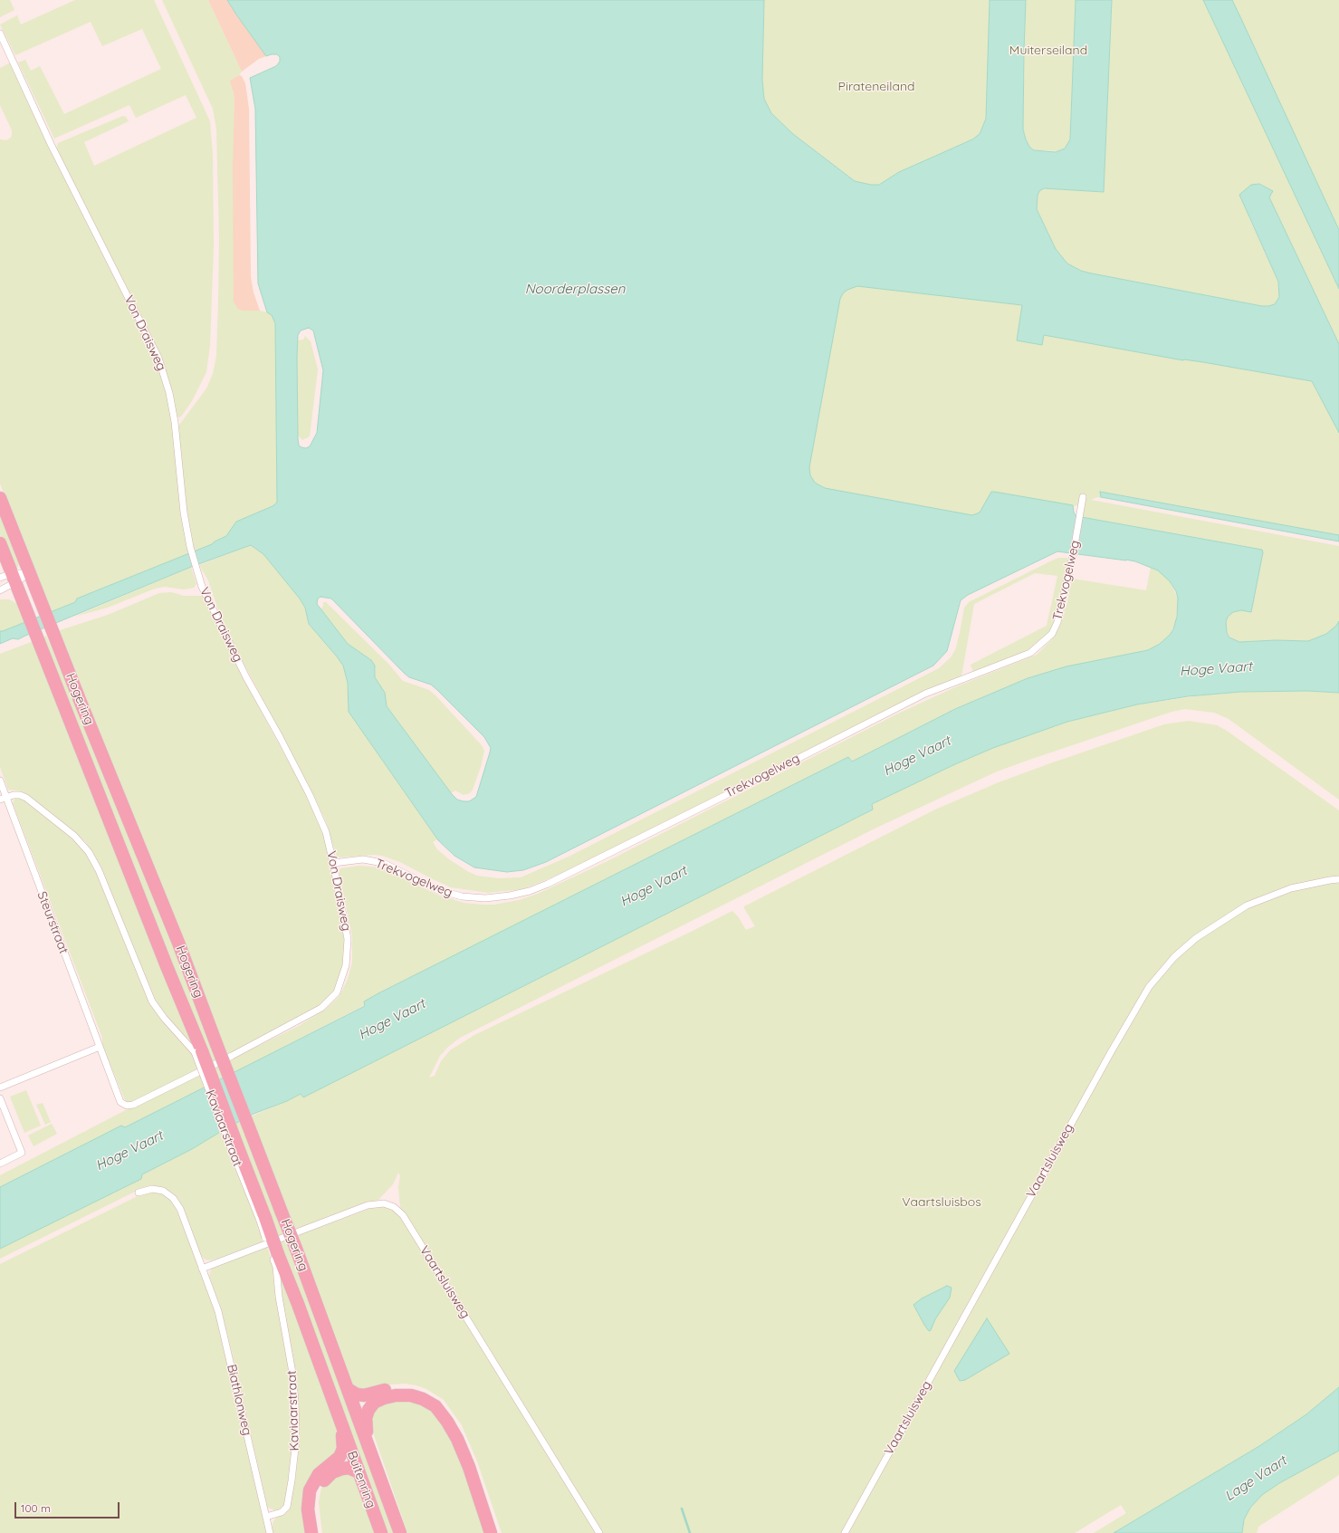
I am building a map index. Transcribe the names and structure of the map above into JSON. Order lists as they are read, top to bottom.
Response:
{
  "streets": {
    "highway": ["Hogering", "Buitenring"],
    "street": [
      "Von Draisweg",
      "Trekvogelweg",
      "Steurstraat",
      "Kaviaarstraat",
      "Vaartsluisweg",
      "Biathlonweg"
    ]
  },
  "crossings": [
    ["Von Draisweg", "Trekvogelweg"],
    ["Von Draisweg", "Steurstraat"],
    ["Hogering", "Kaviaarstraat"],
    ["Hogering", "Buitenring"],
    ["Kaviaarstraat", "Biathlonweg"],
    ["Vaartsluisweg", "Biathlonweg"]
  ],
  "water": ["Noorderplassen", "Hoge Vaart", "Lage Vaart"],
  "parks": ["Muiterseiland", "Pirateneiland", "Vaartsluisbos"],
  "scale_bar": "100 m"
}
